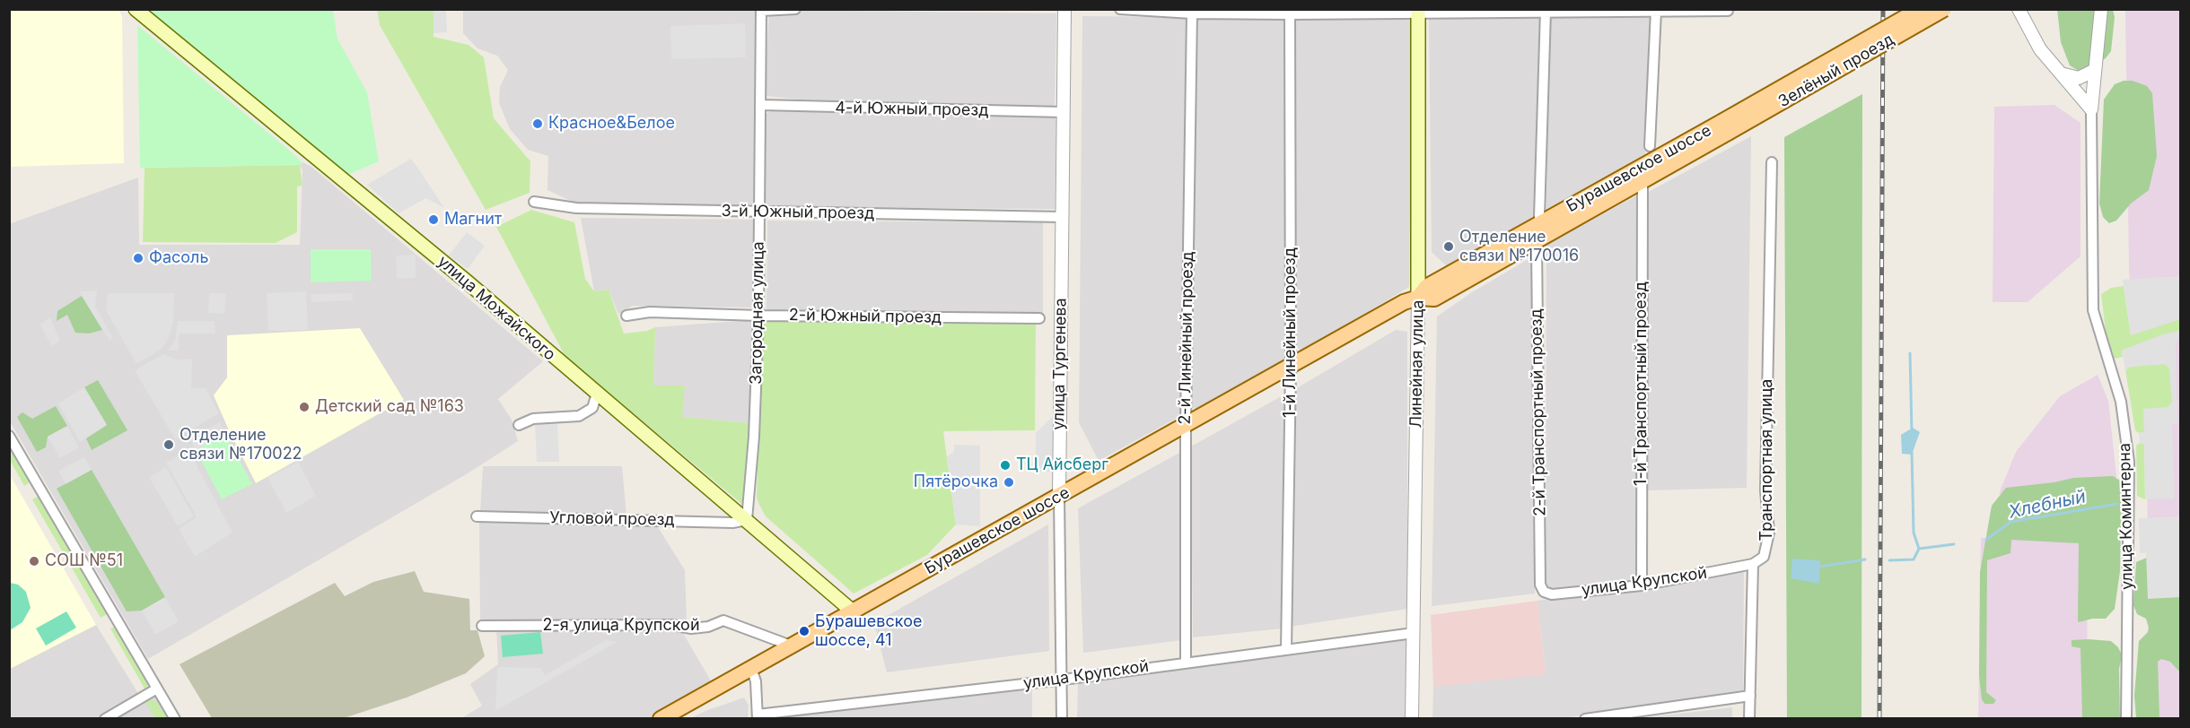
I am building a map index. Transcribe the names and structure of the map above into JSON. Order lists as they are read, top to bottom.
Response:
{
  "streets": {
    "main road": [
      "Зелёный проезд",
      "Бурашевское шоссе",
      "улица Можайского",
      "Линейная улица"
    ],
    "street": [
      "4-й Южный проезд",
      "3-й Южный проезд",
      "Загородная улица",
      "2-й Южный проезд",
      "1-й Линейный проезд",
      "2-й Линейный проезд",
      "улица Тургенева",
      "1-й Транспортный проезд",
      "2-й Транспортный проезд",
      "Транспортная улица",
      "улица Коминтерна",
      "Угловой проезд",
      "улица Крупской",
      "2-я улица Крупской"
    ]
  },
  "crossings": [
    ["Зелёный проезд", "Бурашевское шоссе"],
    ["4-й Южный проезд", "Загородная улица"],
    ["4-й Южный проезд", "улица Тургенева"],
    ["Бурашевское шоссе", "улица Можайского"],
    ["Бурашевское шоссе", "1-й Линейный проезд"],
    ["Бурашевское шоссе", "2-й Линейный проезд"],
    ["Бурашевское шоссе", "улица Тургенева"],
    ["Бурашевское шоссе", "Линейная улица"],
    ["Бурашевское шоссе", "1-й Транспортный проезд"],
    ["Бурашевское шоссе", "2-й Транспортный проезд"],
    ["Бурашевское шоссе", "2-я улица Крупской"],
    ["3-й Южный проезд", "Загородная улица"],
    ["3-й Южный проезд", "улица Тургенева"],
    ["улица Можайского", "Загородная улица"],
    ["улица Можайского", "Угловой проезд"],
    ["Загородная улица", "2-й Южный проезд"],
    ["Загородная улица", "Угловой проезд"],
    ["1-й Линейный проезд", "улица Крупской"],
    ["2-й Линейный проезд", "улица Крупской"],
    ["улица Тургенева", "улица Крупской"],
    ["Линейная улица", "улица Крупской"],
    ["1-й Транспортный проезд", "улица Крупской"],
    ["2-й Транспортный проезд", "улица Крупской"],
    ["Транспортная улица", "улица Крупской"]
  ],
  "water": ["Хлебный"],
  "places": [
    "Красное&Белое",
    "Магнит",
    "Отделение связи №170016",
    "Фасоль",
    "Детский сад №163",
    "Отделение связи №170022",
    "ТЦ Айсберг",
    "Пятёрочка",
    "СОШ №51",
    "Бурашевское шоссе, 41"
  ]
}
